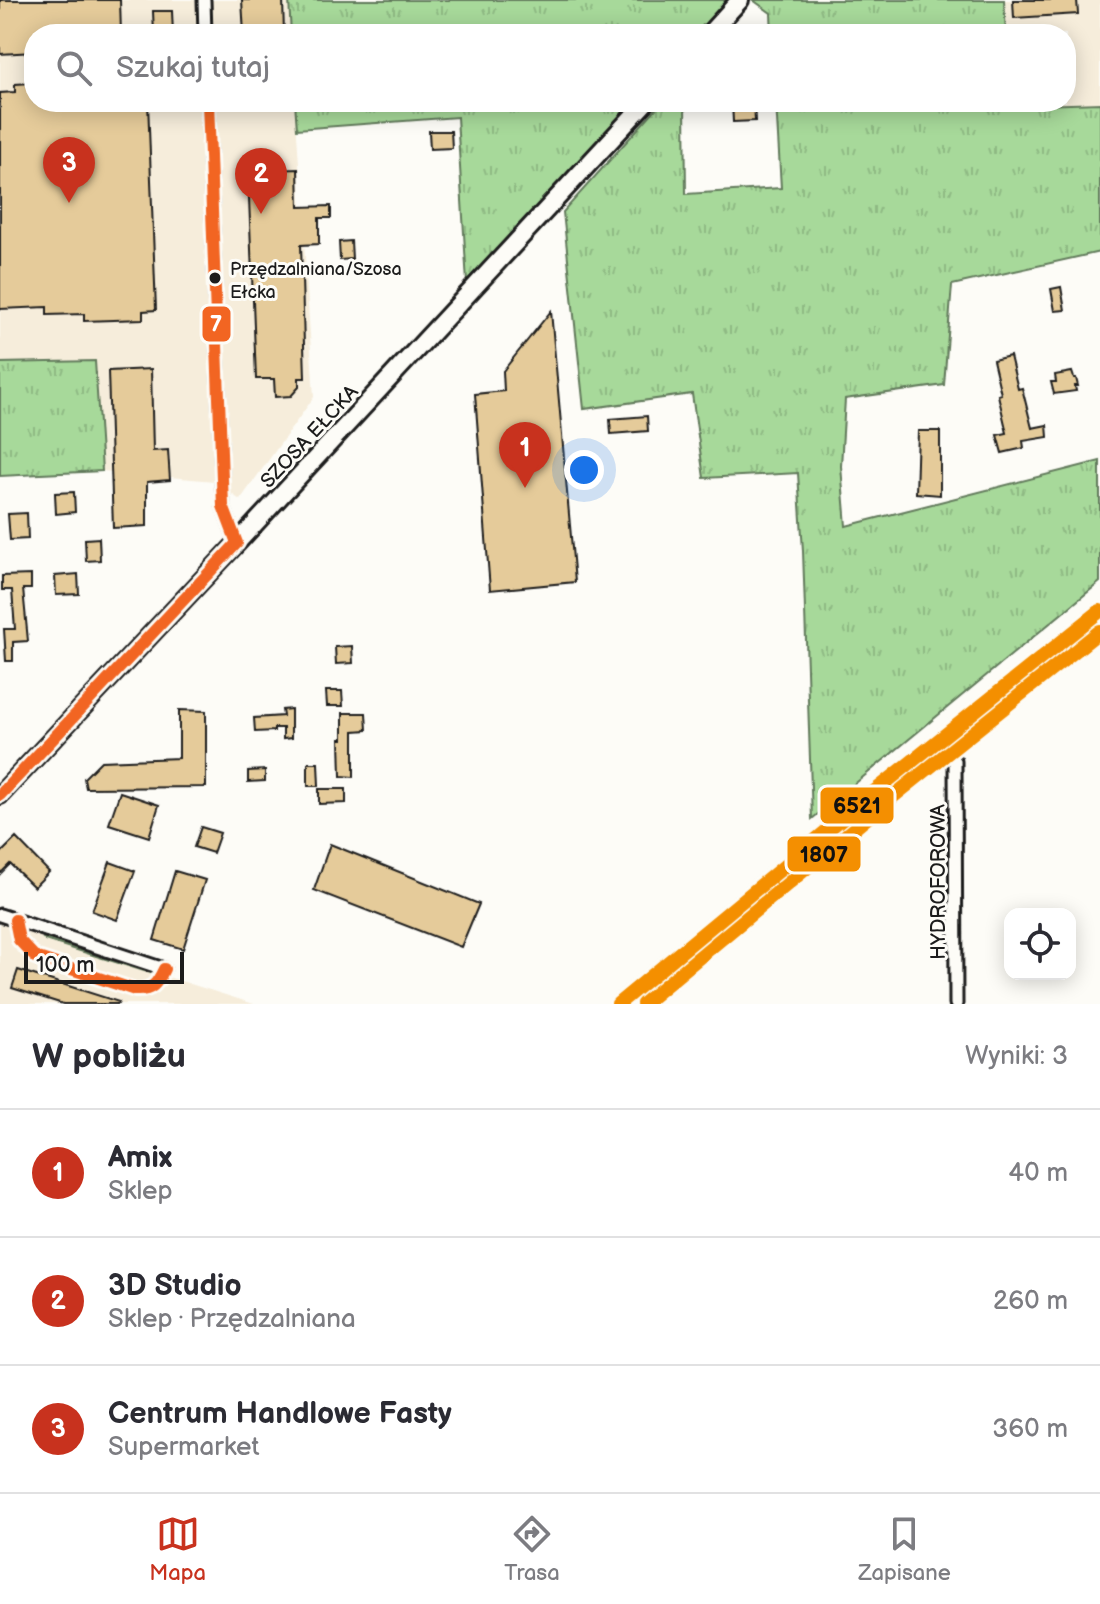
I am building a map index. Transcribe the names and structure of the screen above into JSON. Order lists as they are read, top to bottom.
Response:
{
  "streets": {
    "main road": ["SZOSA EŁCKA"],
    "street": ["HYDROFOROWA"]
  },
  "places": ["Przędzalniana/Szosa Ełcka"],
  "lines": ["transit line 7", "transit line 6521", "transit line 1807"],
  "scale_bar": "100 m",
  "page": {
    "search": "Szukaj tutaj",
    "pins": ["3", "2", "1"],
    "scale": "100 m",
    "heading": ["W pobliżu", "Wyniki: 3"],
    "list": [
      {
        "mark": "1",
        "name": "Amix",
        "note": "Sklep",
        "value": "40 m"
      },
      {
        "mark": "2",
        "name": "3D Studio",
        "note": "Sklep · Przędzalniana",
        "value": "260 m"
      },
      {
        "mark": "3",
        "name": "Centrum Handlowe Fasty",
        "note": "Supermarket",
        "value": "360 m"
      }
    ],
    "nav": ["Mapa", "Trasa", "Zapisane"]
  }
}
